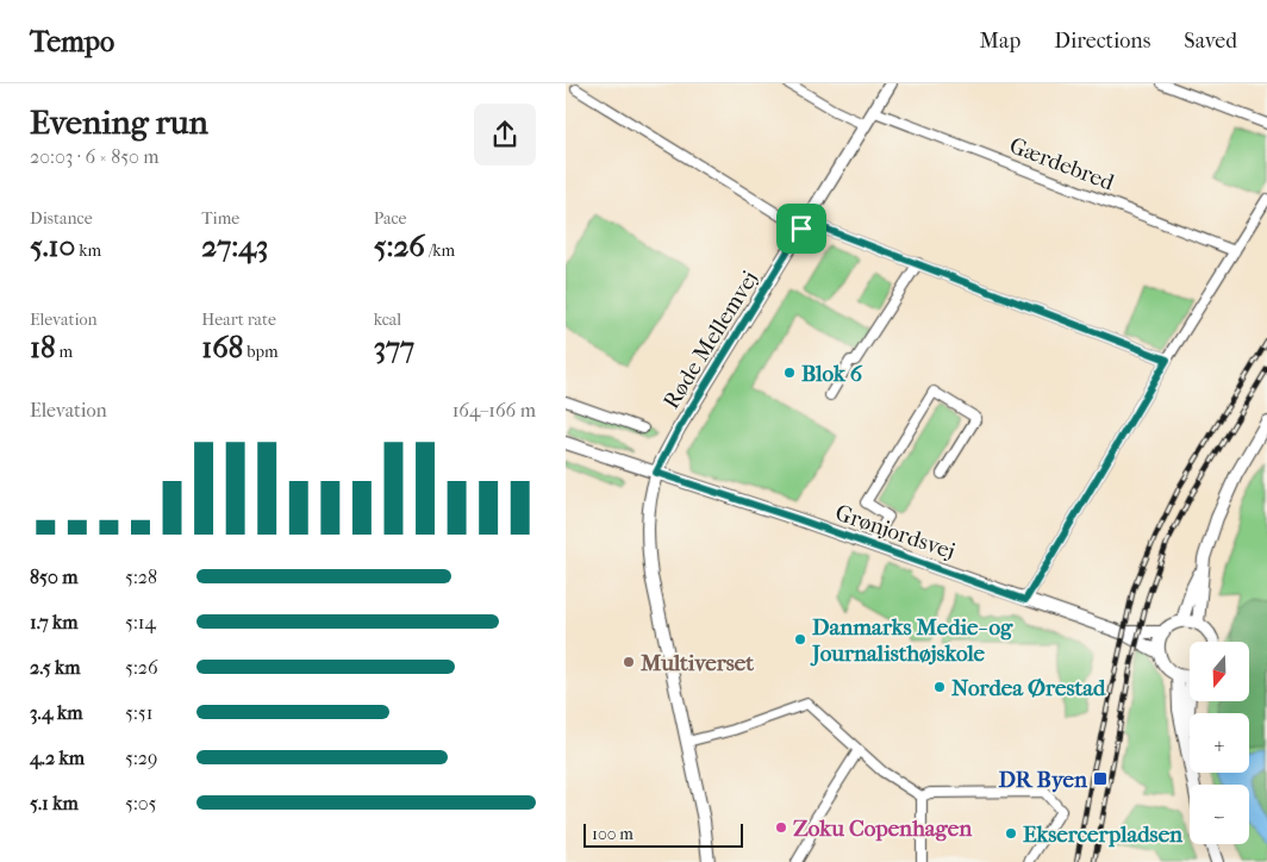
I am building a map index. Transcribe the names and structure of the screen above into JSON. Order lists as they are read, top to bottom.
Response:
{
  "streets": {
    "street": ["Gærdebred", "Røde Mellemvej", "Grønjordsvej"]
  },
  "crossings": [
    ["Gærdebred", "Røde Mellemvej"],
    ["Røde Mellemvej", "Grønjordsvej"]
  ],
  "places": {
    "other": [
      "Blok 6",
      "Danmarks Medie- og Journalisthøjskole",
      "Multiverset",
      "Nordea Ørestad",
      "Zoku Copenhagen",
      "Eksercerpladsen"
    ],
    "transit": ["DR Byen"]
  },
  "scale_bar": "100 m",
  "north": "bottom",
  "page": {
    "header": "Tempo",
    "nav": ["Map", "Directions", "Saved"],
    "heading": ["Evening run", "20:03 · 6 × 850 m"],
    "stats": [
      ["Distance", "5.10 km"],
      ["Time", "27:43"],
      ["Pace", "5:26 /km"],
      ["Elevation", "18 m"],
      ["Heart rate", "168 bpm"],
      ["kcal", "377"]
    ],
    "chart": ["Elevation", "164–166 m"],
    "list": [
      {
        "name": "850 m",
        "note": "5:28"
      },
      {
        "name": "1.7 km",
        "note": "5:14"
      },
      {
        "name": "2.5 km",
        "note": "5:26"
      },
      {
        "name": "3.4 km",
        "note": "5:51"
      },
      {
        "name": "4.2 km",
        "note": "5:29"
      },
      {
        "name": "5.1 km",
        "note": "5:05"
      }
    ],
    "map_buttons": ["+", "−"],
    "scale": "100 m"
  }
}
